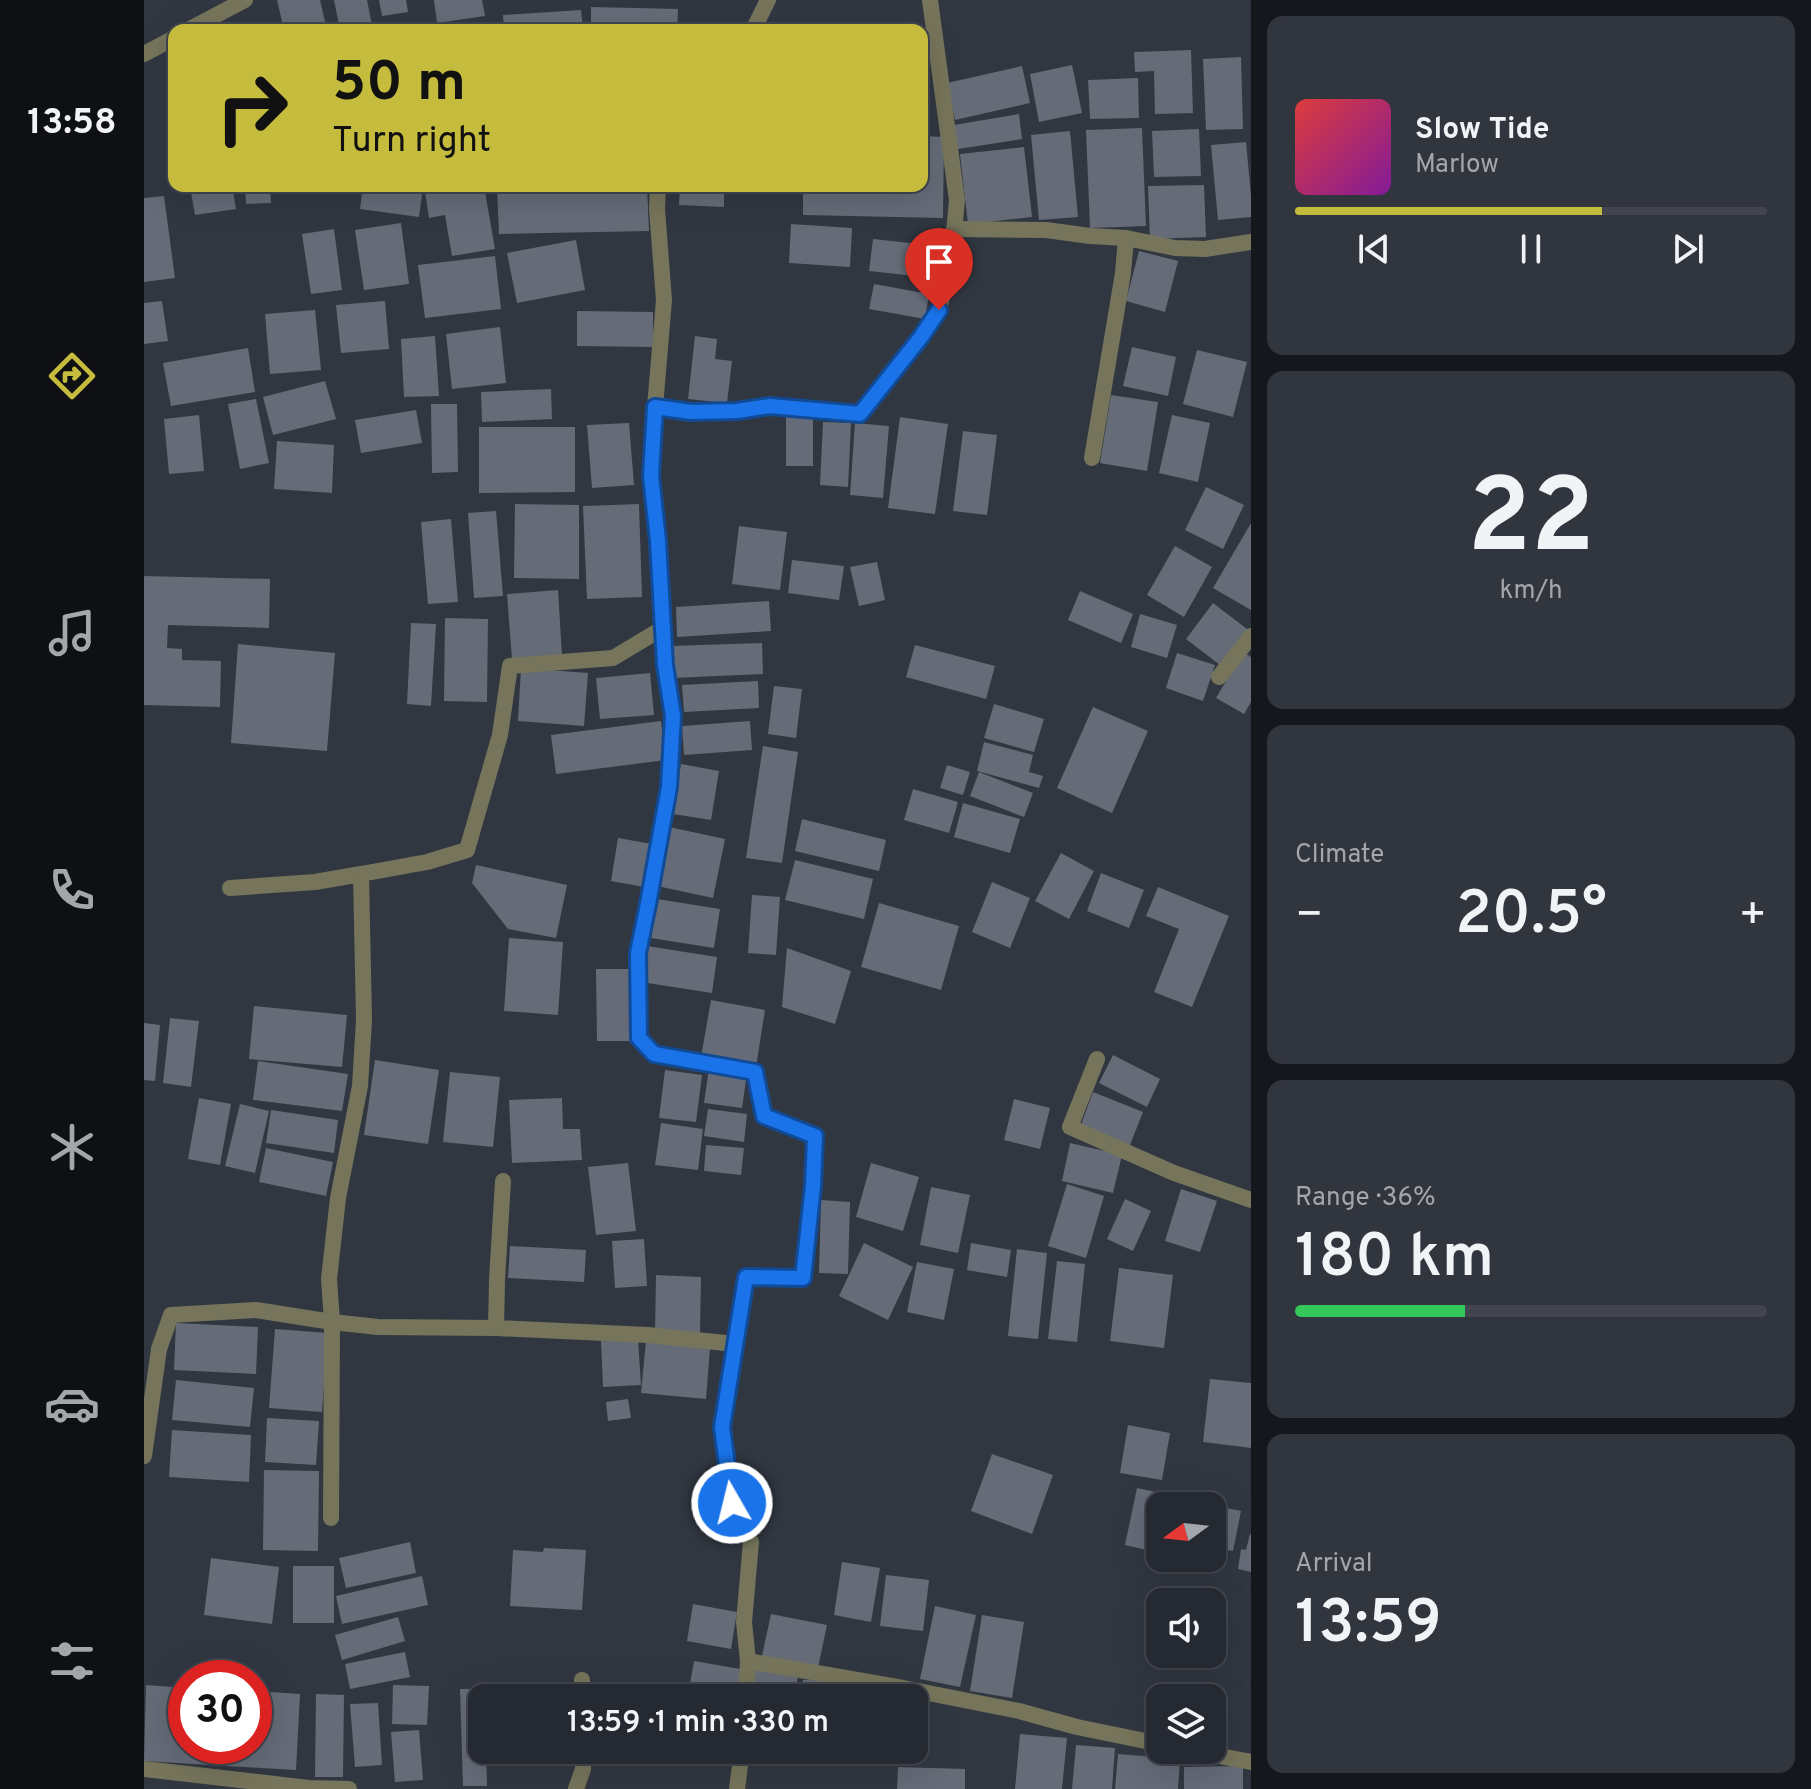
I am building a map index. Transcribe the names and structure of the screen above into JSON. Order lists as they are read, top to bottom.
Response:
{
  "north": "left",
  "page": {
    "tabs": "13:58",
    "turn": ["50 m", "Turn right"],
    "song": ["Slow Tide", "Marlow"],
    "tile": [
      ["22", "km/h"],
      "Climate",
      ["Range · 36%", "180 km"],
      ["Arrival", "13:59"]
    ],
    "heat": ["−", "20.5°", "+"],
    "limit": "30",
    "trip": "13:59 · 1 min · 330 m"
  }
}
